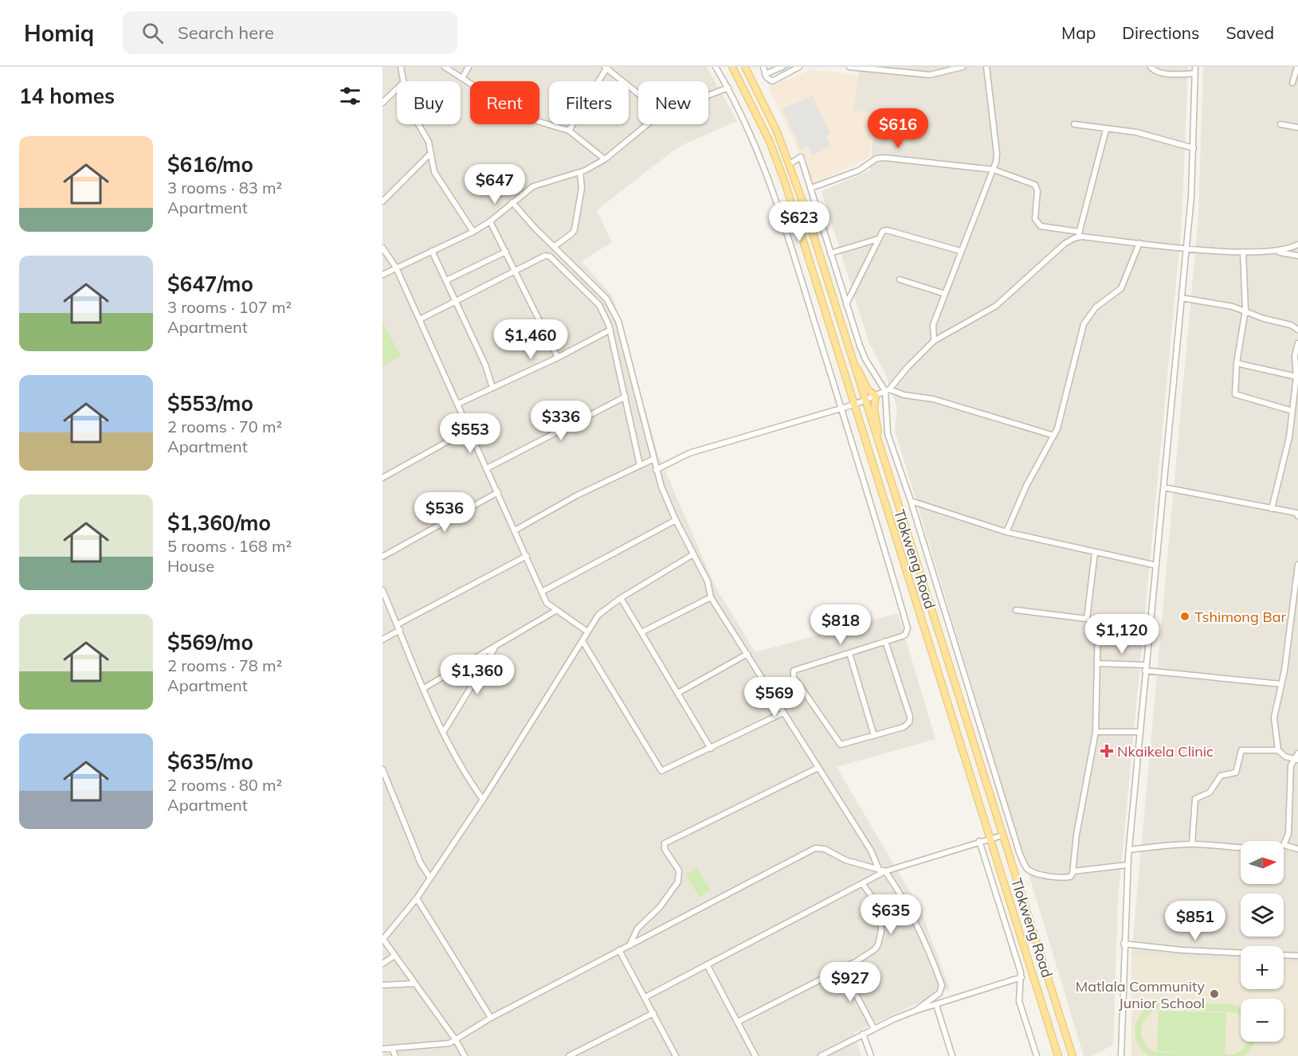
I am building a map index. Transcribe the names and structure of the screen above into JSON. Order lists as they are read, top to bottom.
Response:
{
  "streets": {
    "main road": ["Tlokweng Road"]
  },
  "places": {
    "other": ["Tshimong Bar", "Matlala Community Junior School"],
    "health": ["Nkaikela Clinic"]
  },
  "north": "right",
  "page": {
    "header": "Homiq",
    "search": "Search here",
    "nav": ["Map", "Directions", "Saved"],
    "heading": "14 homes",
    "chip": [
      "Buy",
      "Rent",
      "Filters",
      "New"
    ],
    "price": [
      "$616",
      "$647",
      "$623",
      "$1,460",
      "$336",
      "$553",
      "$536",
      "$818",
      "$1,120",
      "$1,360",
      "$569",
      "$635",
      "$851",
      "$927"
    ],
    "list": [
      {
        "name": "$616/mo",
        "note": "3 rooms · 83 m² · Apartment"
      },
      {
        "name": "$647/mo",
        "note": "3 rooms · 107 m² · Apartment"
      },
      {
        "name": "$553/mo",
        "note": "2 rooms · 70 m² · Apartment"
      },
      {
        "name": "$1,360/mo",
        "note": "5 rooms · 168 m² · House"
      },
      {
        "name": "$569/mo",
        "note": "2 rooms · 78 m² · Apartment"
      },
      {
        "name": "$635/mo",
        "note": "2 rooms · 80 m² · Apartment"
      }
    ],
    "map_buttons": ["+", "−"]
  }
}
